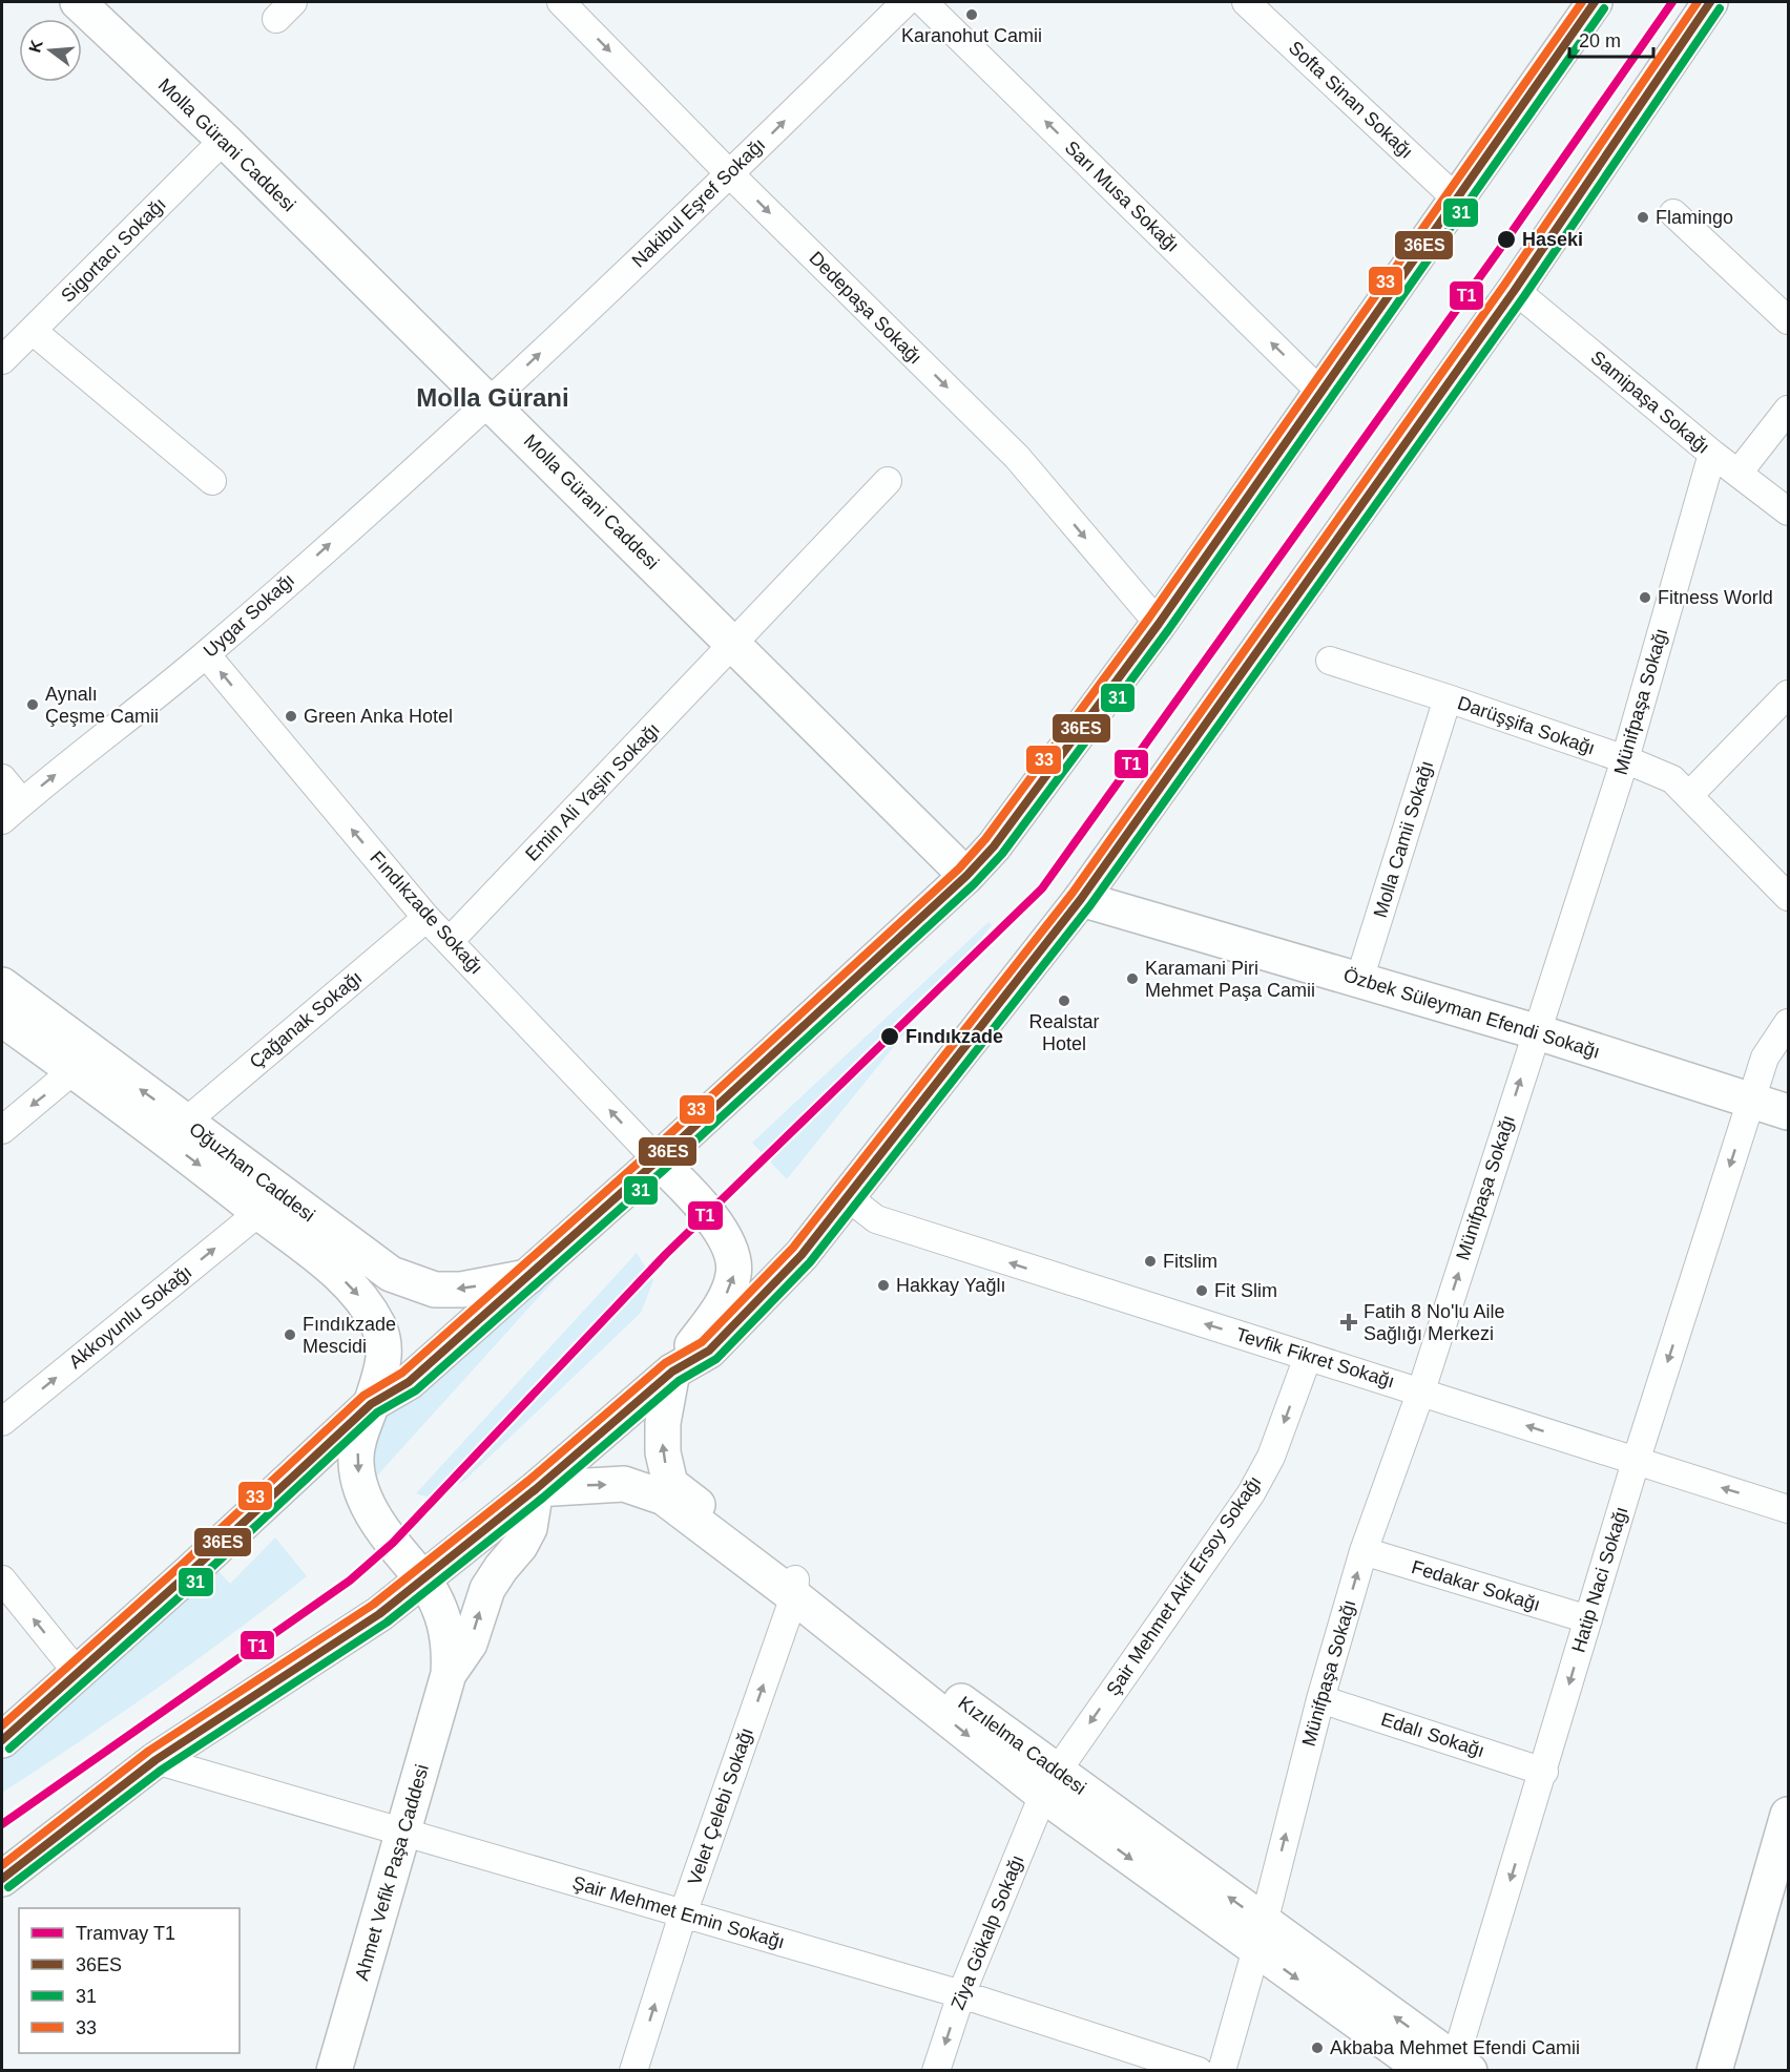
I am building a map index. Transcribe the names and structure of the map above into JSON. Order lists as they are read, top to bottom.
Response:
{
  "streets": {
    "main road": [
      "Molla Gürani Caddesi",
      "Özbek Süleyman Efendi Sokağı",
      "Oğuzhan Caddesi",
      "Kızılelma Caddesi",
      "Ahmet Vefik Paşa Caddesi"
    ],
    "street": [
      "Softa Sinan Sokağı",
      "Sarı Musa Sokağı",
      "Nakibul Eşref Sokağı",
      "Sigortacı Sokağı",
      "Dedepaşa Sokağı",
      "Samipaşa Sokağı",
      "Uygar Sokağı",
      "Münifpaşa Sokağı",
      "Darüşşifa Sokağı",
      "Emin Ali Yaşin Sokağı",
      "Molla Camii Sokağı",
      "Fındıkzade Sokağı",
      "Çağanak Sokağı",
      "Akkoyunlu Sokağı",
      "Tevfik Fikret Sokağı",
      "Hatip Naci Sokağı",
      "Şair Mehmet Akif Ersoy Sokağı",
      "Fedakar Sokağı",
      "Edalı Sokağı",
      "Velet Çelebi Sokağı",
      "Şair Mehmet Emin Sokağı",
      "Ziya Gökalp Sokağı"
    ]
  },
  "crossings": [
    ["Molla Gürani Caddesi", "Nakibul Eşref Sokağı"],
    ["Molla Gürani Caddesi", "Sigortacı Sokağı"],
    ["Molla Gürani Caddesi", "Uygar Sokağı"],
    ["Molla Gürani Caddesi", "Emin Ali Yaşin Sokağı"],
    ["Nakibul Eşref Sokağı", "Dedepaşa Sokağı"],
    ["Nakibul Eşref Sokağı", "Uygar Sokağı"],
    ["Samipaşa Sokağı", "Münifpaşa Sokağı"],
    ["Uygar Sokağı", "Fındıkzade Sokağı"],
    ["Münifpaşa Sokağı", "Darüşşifa Sokağı"],
    ["Münifpaşa Sokağı", "Özbek Süleyman Efendi Sokağı"],
    ["Münifpaşa Sokağı", "Tevfik Fikret Sokağı"],
    ["Münifpaşa Sokağı", "Fedakar Sokağı"],
    ["Münifpaşa Sokağı", "Edalı Sokağı"],
    ["Münifpaşa Sokağı", "Kızılelma Caddesi"],
    ["Darüşşifa Sokağı", "Molla Camii Sokağı"],
    ["Emin Ali Yaşin Sokağı", "Fındıkzade Sokağı"],
    ["Molla Camii Sokağı", "Özbek Süleyman Efendi Sokağı"],
    ["Fındıkzade Sokağı", "Çağanak Sokağı"],
    ["Özbek Süleyman Efendi Sokağı", "Hatip Naci Sokağı"],
    ["Çağanak Sokağı", "Oğuzhan Caddesi"],
    ["Oğuzhan Caddesi", "Akkoyunlu Sokağı"],
    ["Oğuzhan Caddesi", "Ahmet Vefik Paşa Caddesi"],
    ["Tevfik Fikret Sokağı", "Hatip Naci Sokağı"],
    ["Tevfik Fikret Sokağı", "Şair Mehmet Akif Ersoy Sokağı"],
    ["Hatip Naci Sokağı", "Fedakar Sokağı"],
    ["Hatip Naci Sokağı", "Edalı Sokağı"],
    ["Hatip Naci Sokağı", "Kızılelma Caddesi"],
    ["Şair Mehmet Akif Ersoy Sokağı", "Kızılelma Caddesi"],
    ["Şair Mehmet Akif Ersoy Sokağı", "Ziya Gökalp Sokağı"],
    ["Kızılelma Caddesi", "Velet Çelebi Sokağı"],
    ["Kızılelma Caddesi", "Ziya Gökalp Sokağı"],
    ["Velet Çelebi Sokağı", "Şair Mehmet Emin Sokağı"],
    ["Ahmet Vefik Paşa Caddesi", "Şair Mehmet Emin Sokağı"],
    ["Şair Mehmet Emin Sokağı", "Ziya Gökalp Sokağı"]
  ],
  "one_way": [
    "Sarı Musa Sokağı",
    "Nakibul Eşref Sokağı",
    "Dedepaşa Sokağı",
    "Uygar Sokağı",
    "Münifpaşa Sokağı",
    "Fındıkzade Sokağı",
    "Tevfik Fikret Sokağı",
    "Hatip Naci Sokağı",
    "Şair Mehmet Akif Ersoy Sokağı",
    "Velet Çelebi Sokağı"
  ],
  "districts": ["Molla Gürani"],
  "places": {
    "other": [
      "Karanohut Camii",
      "Flamingo",
      "Haseki",
      "Fitness World",
      "Aynalı Çeşme Camii",
      "Green Anka Hotel",
      "Karamani Piri Mehmet Paşa Camii",
      "Realstar Hotel",
      "Fındıkzade",
      "Fitslim",
      "Hakkay Yağlı",
      "Fit Slim",
      "Fındıkzade Mescidi",
      "Akbaba Mehmet Efendi Camii"
    ],
    "health": ["Fatih 8 No'lu Aile Sağlığı Merkezi"]
  },
  "lines": [
    "tram line T1",
    "transit line 36ES",
    "transit line 33",
    "transit line 31"
  ],
  "legend": [
    "Tramvay T1",
    "36ES",
    "31",
    "33"
  ],
  "scale_bar": "20 m",
  "north": "left"
}
